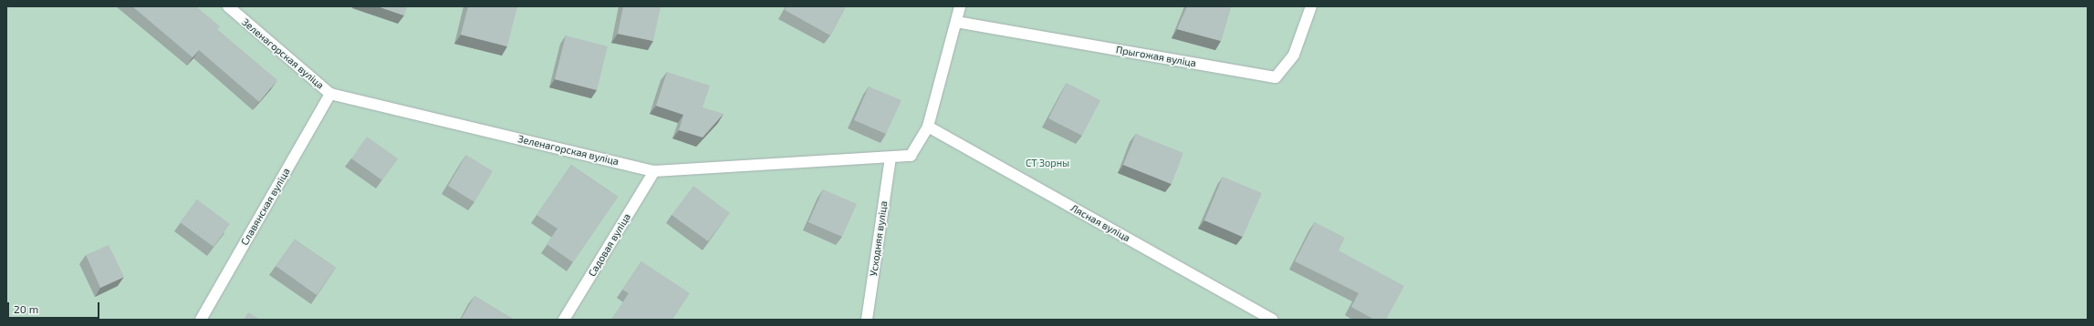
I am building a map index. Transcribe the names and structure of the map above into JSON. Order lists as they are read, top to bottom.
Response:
{
  "streets": {
    "street": [
      "Зеленагорская вуліца",
      "Прыгожая вуліца",
      "Славянская вуліца",
      "Лясная вуліца",
      "Усходняя вуліца",
      "Садовая вуліца"
    ]
  },
  "crossings": [
    ["Зеленагорская вуліца", "Славянская вуліца"],
    ["Зеленагорская вуліца", "Лясная вуліца"],
    ["Зеленагорская вуліца", "Усходняя вуліца"],
    ["Зеленагорская вуліца", "Садовая вуліца"]
  ],
  "parks": ["СТ Зорны"],
  "scale_bar": "20 m"
}
